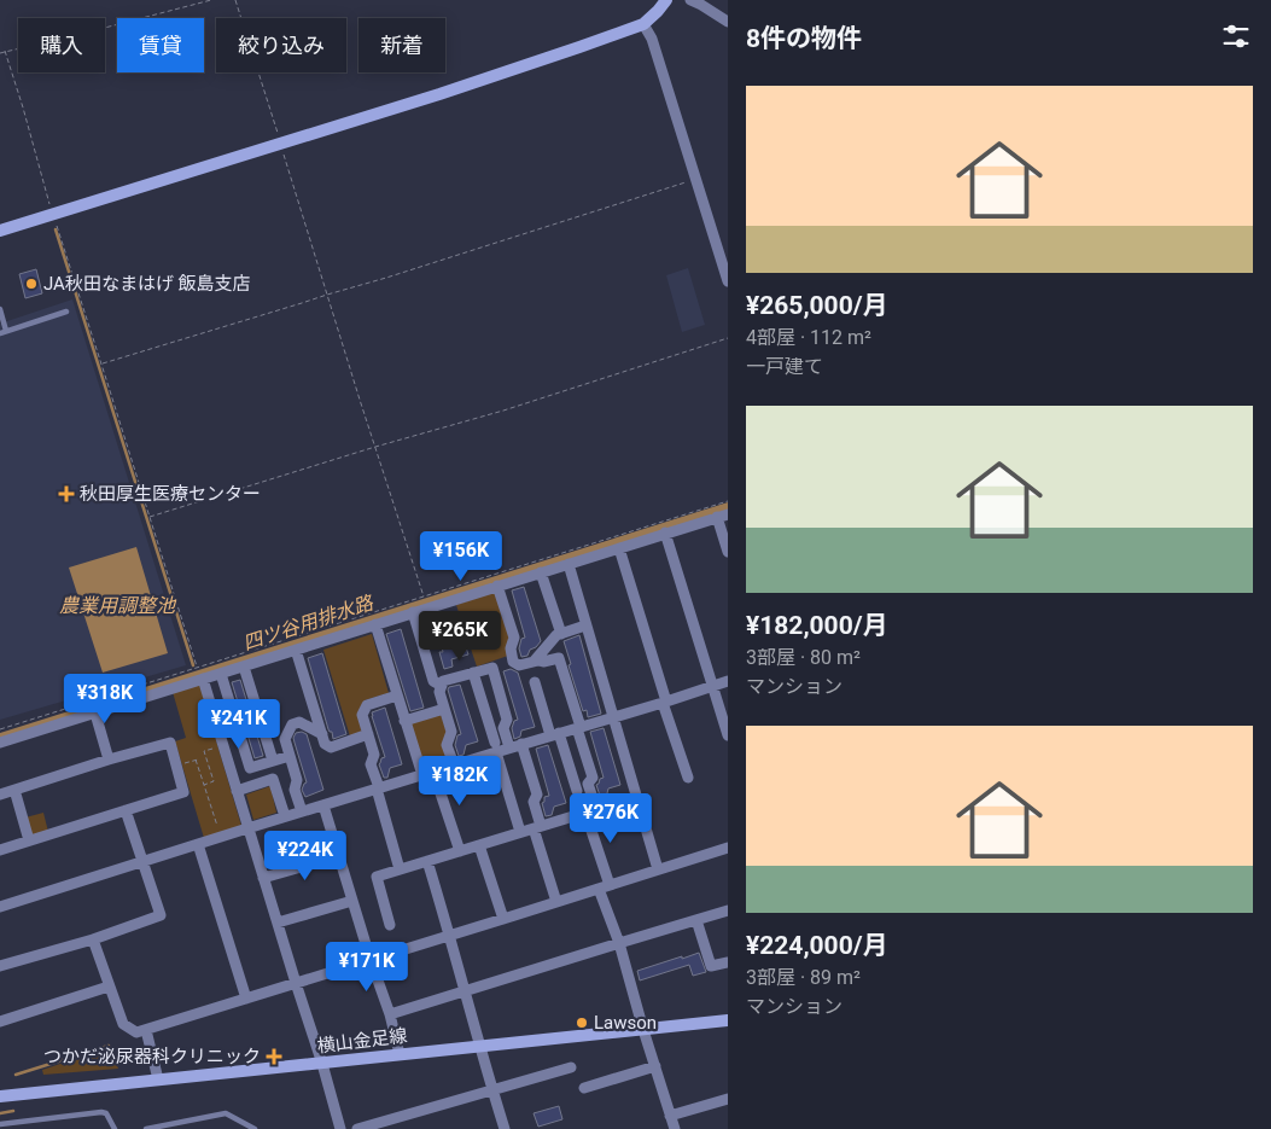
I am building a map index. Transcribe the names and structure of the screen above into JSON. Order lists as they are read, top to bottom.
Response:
{
  "streets": {
    "street": ["横山金足線"]
  },
  "water": ["農業用調整池", "四ツ谷用排水路"],
  "places": {
    "other": ["JA秋田なまはげ 飯島支店", "Lawson"],
    "health": ["秋田厚生医療センター", "つかだ泌尿器科クリニック"]
  },
  "page": {
    "heading": "8件の物件",
    "chip": [
      "購入",
      "賃貸",
      "絞り込み",
      "新着"
    ],
    "list": [
      {
        "name": "¥265,000/月",
        "note": "4部屋 · 112 m² · 一戸建て"
      },
      {
        "name": "¥182,000/月",
        "note": "3部屋 · 80 m² · マンション"
      },
      {
        "name": "¥224,000/月",
        "note": "3部屋 · 89 m² · マンション"
      }
    ],
    "price": [
      "¥156K",
      "¥265K",
      "¥318K",
      "¥241K",
      "¥182K",
      "¥276K",
      "¥224K",
      "¥171K"
    ]
  }
}
